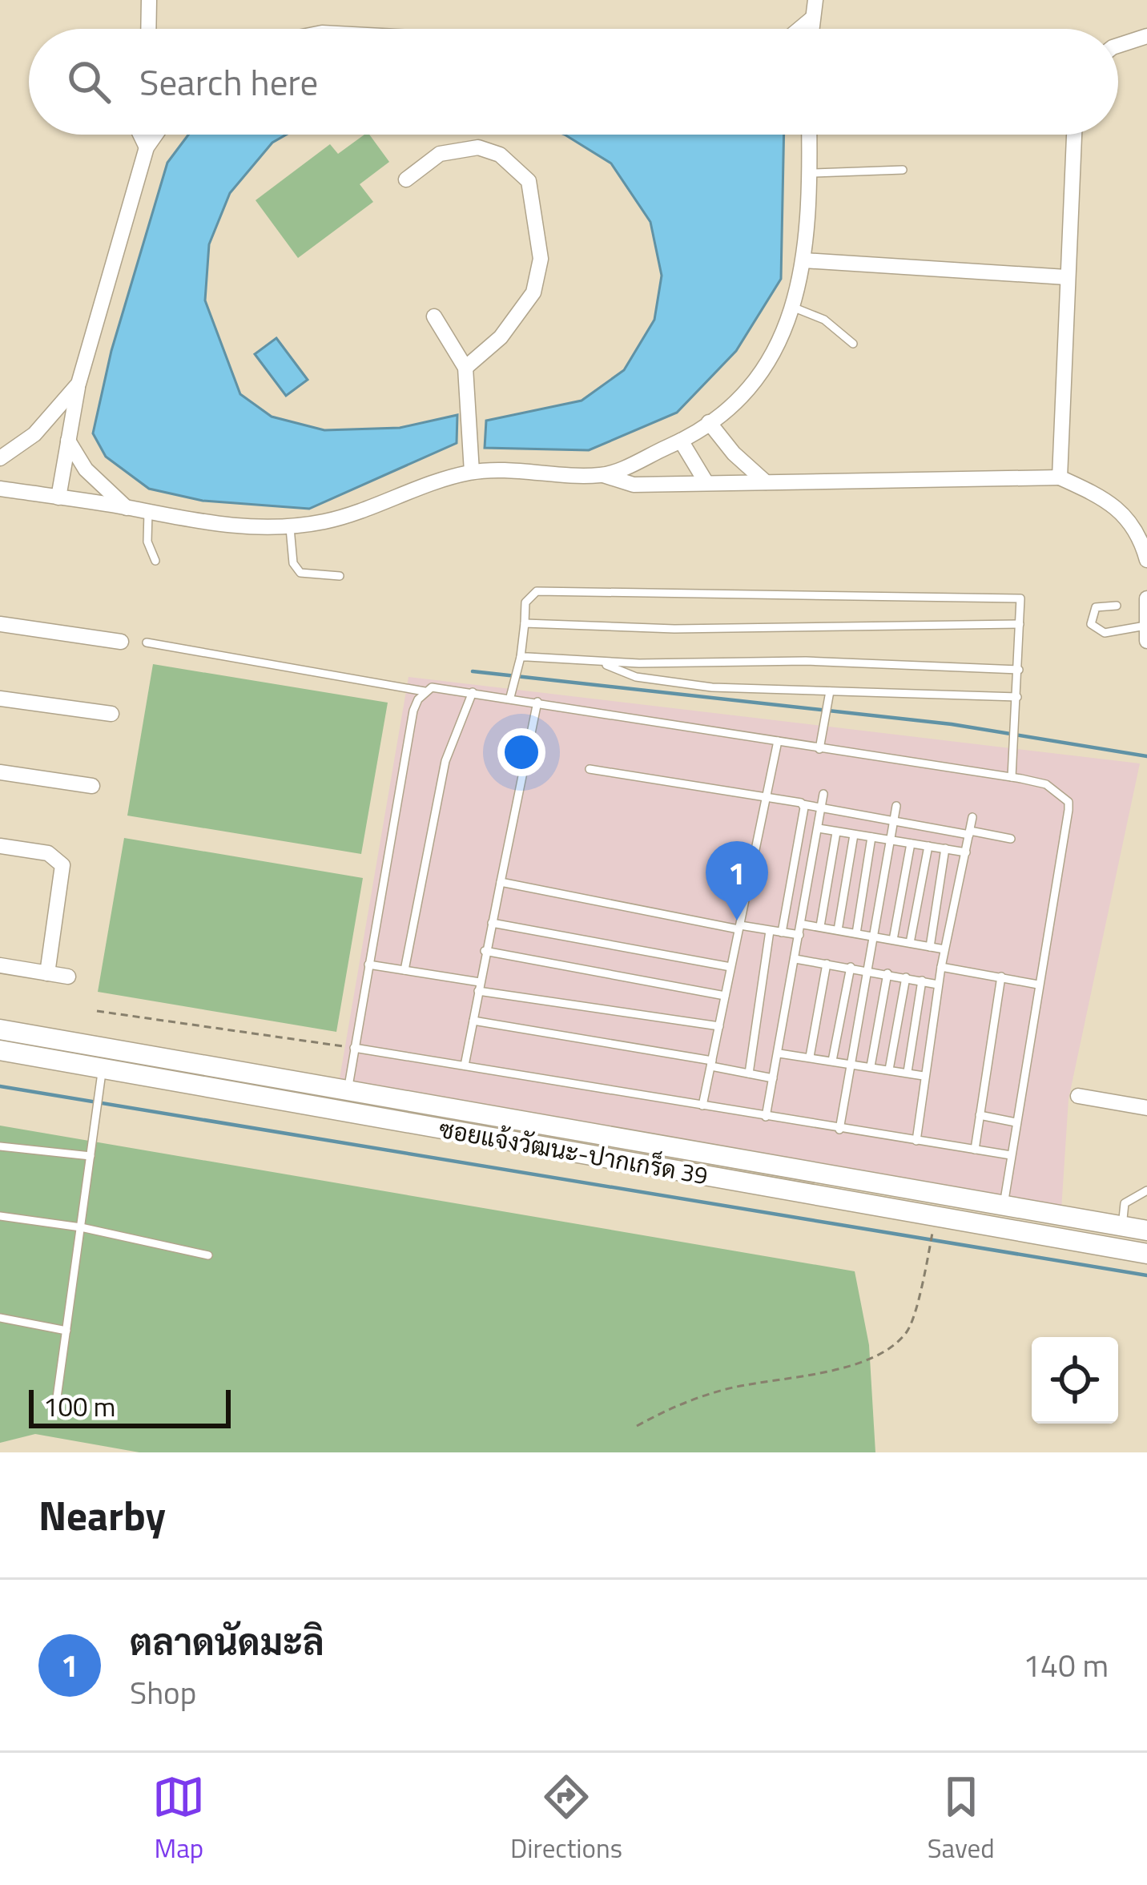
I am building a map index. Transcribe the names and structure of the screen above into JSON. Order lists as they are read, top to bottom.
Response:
{
  "streets": {
    "main road": ["ซอยแจ้งวัฒนะ-ปากเกร็ด 39"]
  },
  "scale_bar": "100 m",
  "page": {
    "search": "Search here",
    "pins": "1",
    "scale": "100 m",
    "heading": "Nearby",
    "list": [
      {
        "mark": "1",
        "name": "ตลาดนัดมะลิ",
        "note": "Shop",
        "value": "140 m"
      }
    ],
    "nav": ["Map", "Directions", "Saved"]
  }
}
